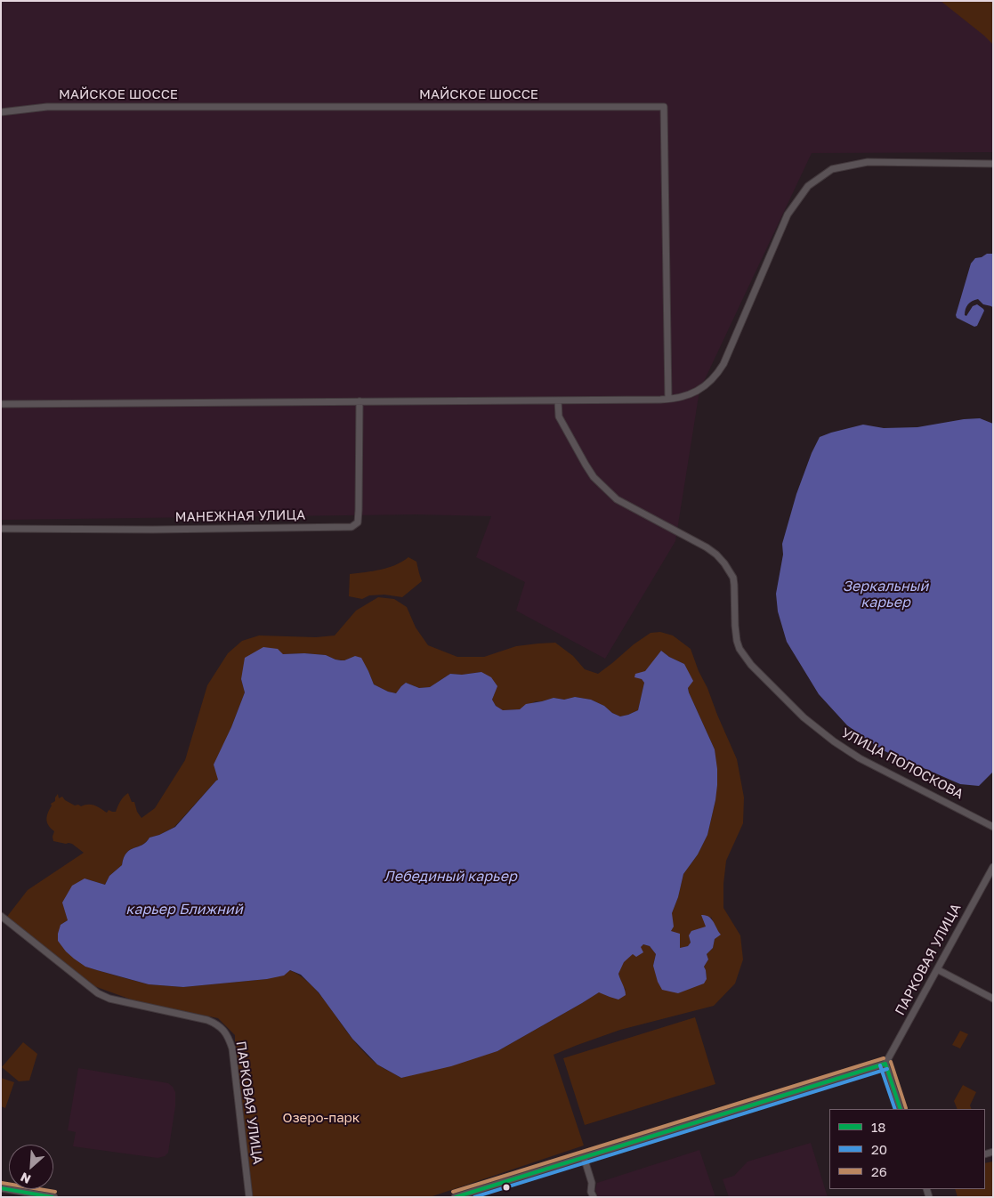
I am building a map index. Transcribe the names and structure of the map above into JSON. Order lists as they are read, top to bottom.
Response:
{
  "streets": {
    "street": [
      "МАЙСКОЕ ШОССЕ",
      "МАНЕЖНАЯ УЛИЦА",
      "УЛИЦА ПОЛОСКОВА",
      "ПАРКОВАЯ УЛИЦА"
    ]
  },
  "water": ["Зеркальный карьер", "Лебединый карьер", "карьер Ближний"],
  "parks": ["Озеро-парк"],
  "lines": ["transit line 26", "transit line 18", "transit line 20"],
  "legend": ["18", "20", "26"],
  "north": "bottom left"
}
